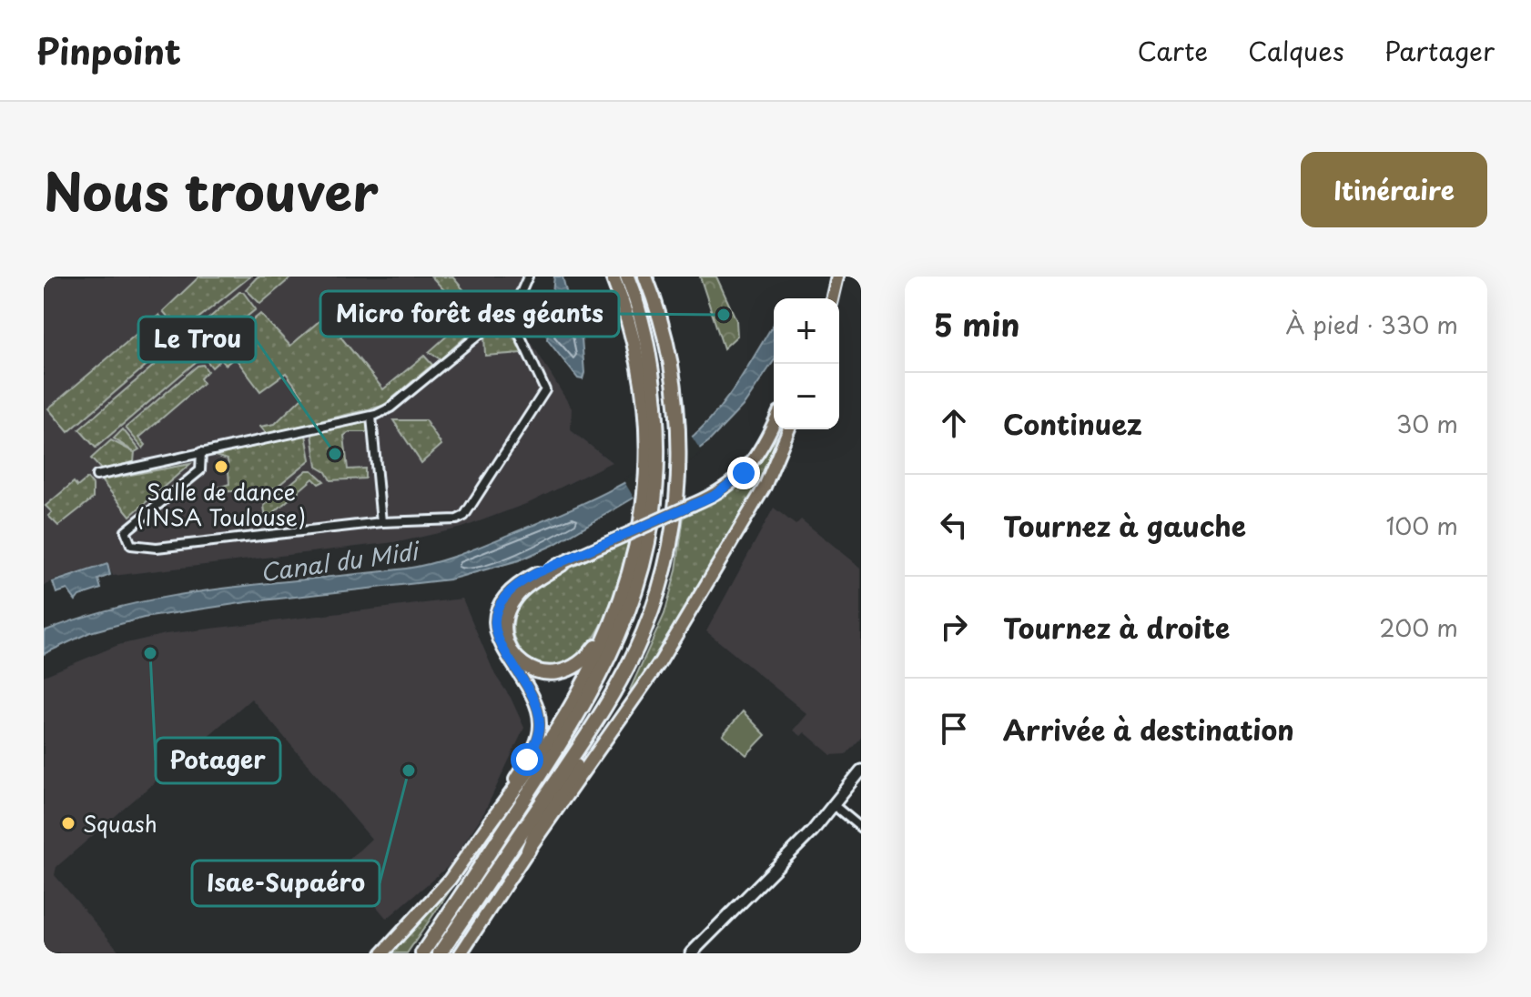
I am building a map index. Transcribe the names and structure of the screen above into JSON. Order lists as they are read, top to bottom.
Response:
{
  "water": ["Canal du Midi"],
  "places": [
    "Micro forêt des géants",
    "Le Trou",
    "Salle de dance (INSA Toulouse)",
    "Potager",
    "Isae-Supaéro",
    "Squash"
  ],
  "page": {
    "header": "Pinpoint",
    "nav": ["Carte", "Calques", "Partager"],
    "title": "Nous trouver",
    "buttons": "Itinéraire",
    "heading": ["5 min", "À pied · 330 m"],
    "map_buttons": ["+", "−"],
    "list": [
      ["Continuez", "30 m"],
      ["Tournez à gauche", "100 m"],
      ["Tournez à droite", "200 m"],
      "Arrivée à destination"
    ]
  }
}
